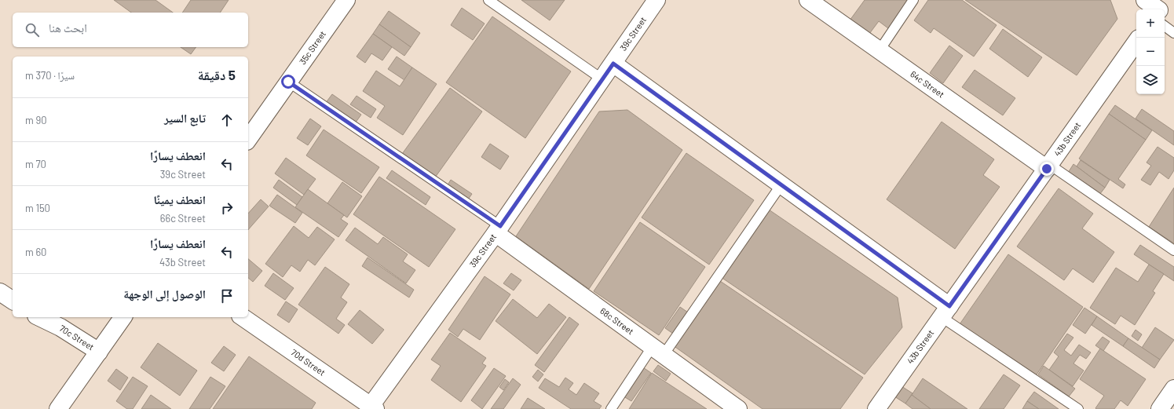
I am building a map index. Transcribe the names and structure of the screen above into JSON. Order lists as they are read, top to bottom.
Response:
{
  "streets": {
    "street": [
      "39c Street",
      "35c Street",
      "64c Street",
      "43b Street",
      "68c Street",
      "70c Street",
      "70d Street"
    ]
  },
  "crossings": [
    ["39c Street", "68c Street"],
    ["39c Street", "70d Street"],
    ["64c Street", "43b Street"]
  ],
  "page": {
    "map_buttons": ["+", "−"],
    "search": "ابحث هنا",
    "heading": ["5 دقيقة", "سيرًا · 370 m"],
    "list": [
      ["تابع السير", "90 m"],
      ["انعطف يسارًا", "39c Street", "70 m"],
      ["انعطف يمينًا", "66c Street", "150 m"],
      ["انعطف يسارًا", "43b Street", "60 m"],
      "الوصول إلى الوجهة"
    ]
  }
}
